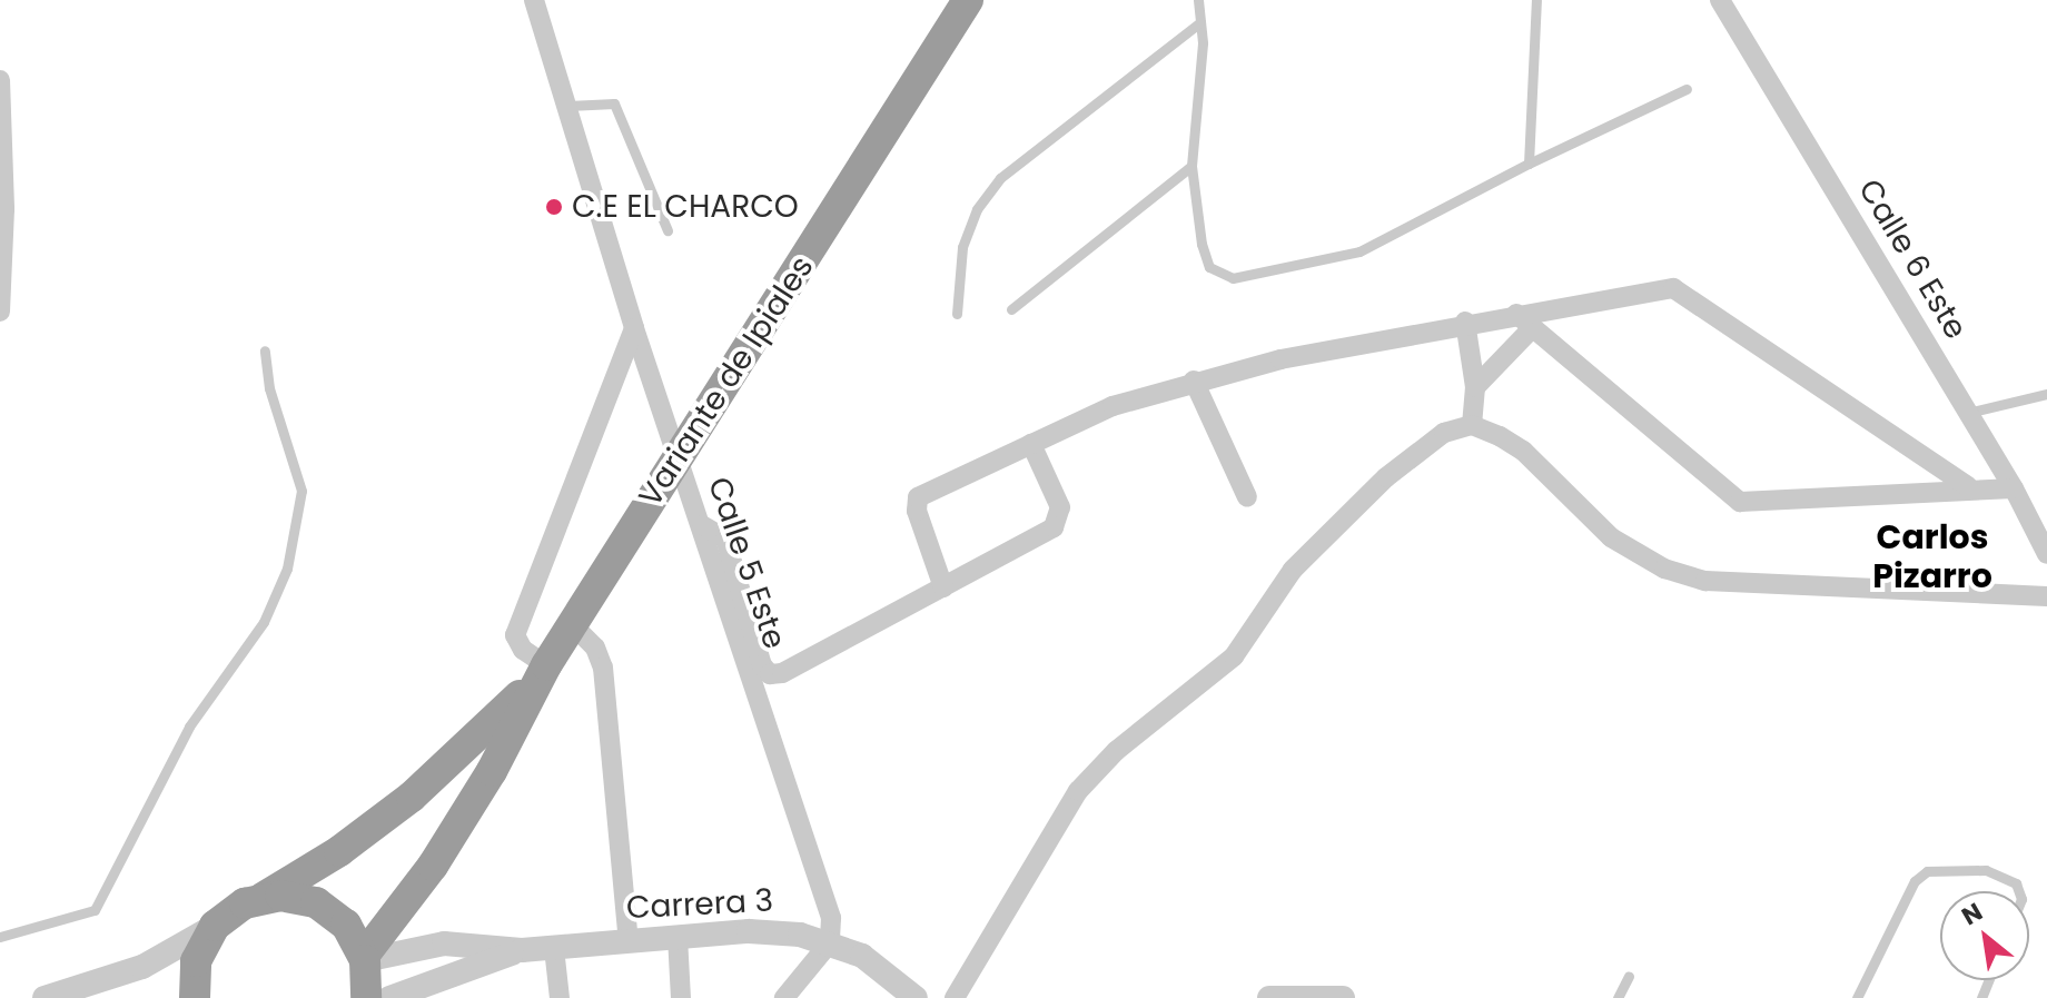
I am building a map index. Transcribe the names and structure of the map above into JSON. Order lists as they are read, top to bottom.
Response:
{
  "streets": {
    "highway": ["Variante de Ipiales"],
    "street": ["Calle 6 Este", "Calle 5 Este", "Carrera 3"]
  },
  "crossings": [
    ["Variante de Ipiales", "Calle 5 Este"],
    ["Variante de Ipiales", "Carrera 3"],
    ["Calle 5 Este", "Carrera 3"]
  ],
  "districts": ["Carlos Pizarro"],
  "places": ["C.E EL CHARCO"],
  "north": "top left"
}
